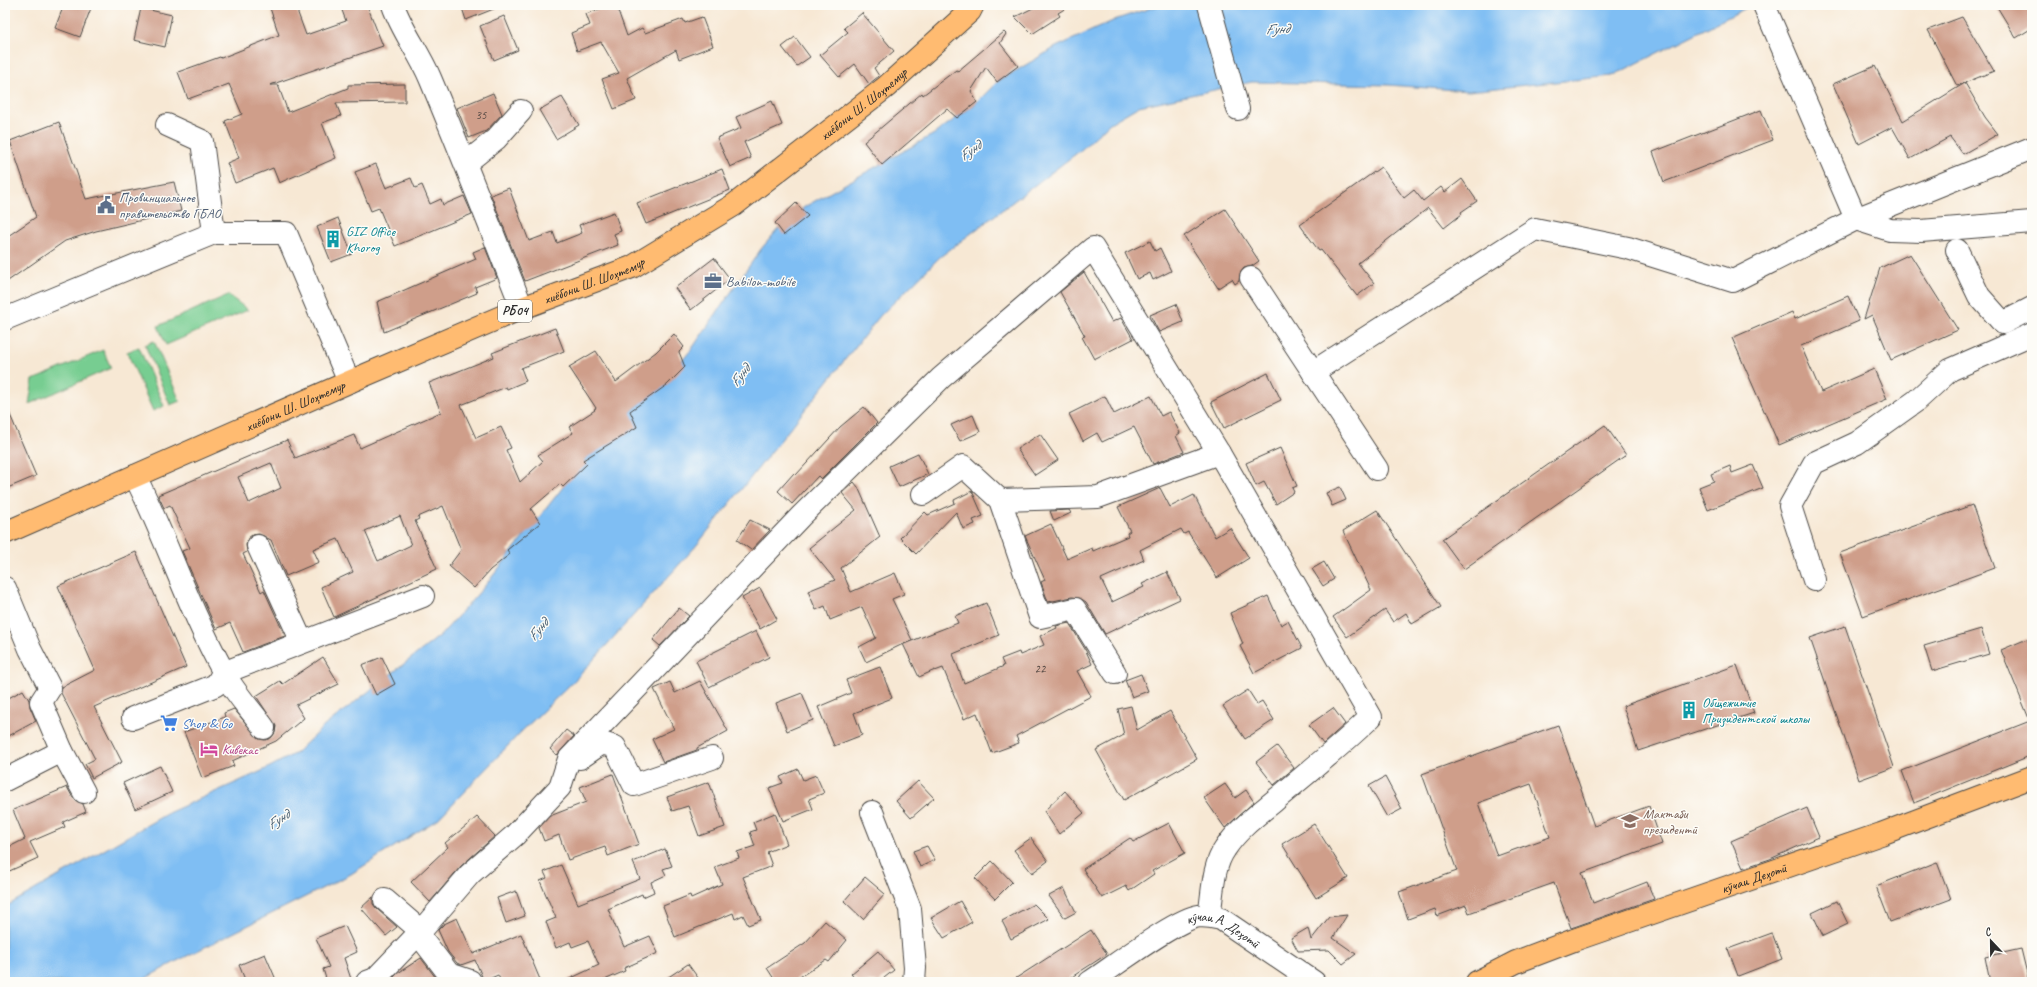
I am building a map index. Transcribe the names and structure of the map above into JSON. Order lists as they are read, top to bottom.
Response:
{
  "streets": {
    "main road": ["хиёбони Ш. Шоҳтемур", "РБ04", "кӯчаи Деҳотӣ"],
    "street": ["кӯчаи А. Деҳотӣ"]
  },
  "water": ["Ғунд"],
  "places": {
    "public building": ["Провинциальное правительство ГБАО"],
    "building": ["GIZ Office Khorog", "Общежитие Призидентской школы"],
    "office": ["Babilon-mobile"],
    "supermarket": ["Shop & Go"],
    "hotel": ["Кивекас"],
    "school or university": ["Мактаби президентӣ"]
  },
  "house_numbers": ["35", "22"],
  "north": "top"
}
